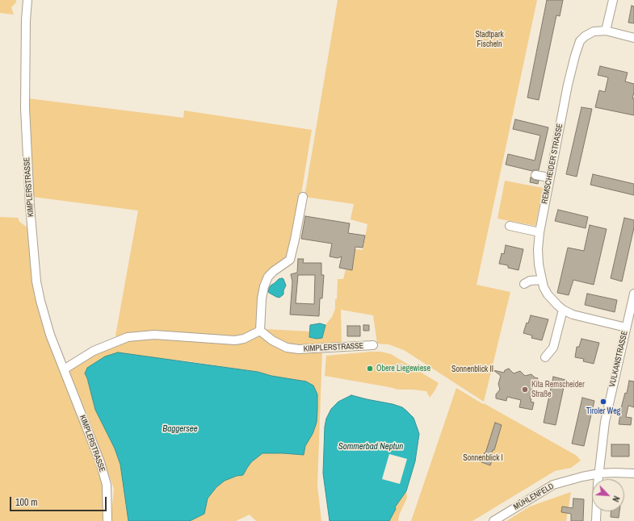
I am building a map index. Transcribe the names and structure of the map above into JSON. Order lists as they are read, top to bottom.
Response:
{
  "streets": {
    "street": [
      "REMSCHEIDER STRASSE",
      "KIMPLERSTRASSE",
      "VULKANSTRASSE",
      "MÜHLENFELD"
    ]
  },
  "crossings": [
    ["REMSCHEIDER STRASSE", "VULKANSTRASSE"],
    ["VULKANSTRASSE", "MÜHLENFELD"]
  ],
  "water": ["Baggersee", "Sommerbad Neptun"],
  "parks": ["Stadtpark Fischeln", "Sonnenblick II", "Sonnenblick I"],
  "places": ["Obere Liegewiese", "Kita Remscheider Straße", "Tiroler Weg"],
  "scale_bar": "100 m",
  "north": "bottom right"
}
